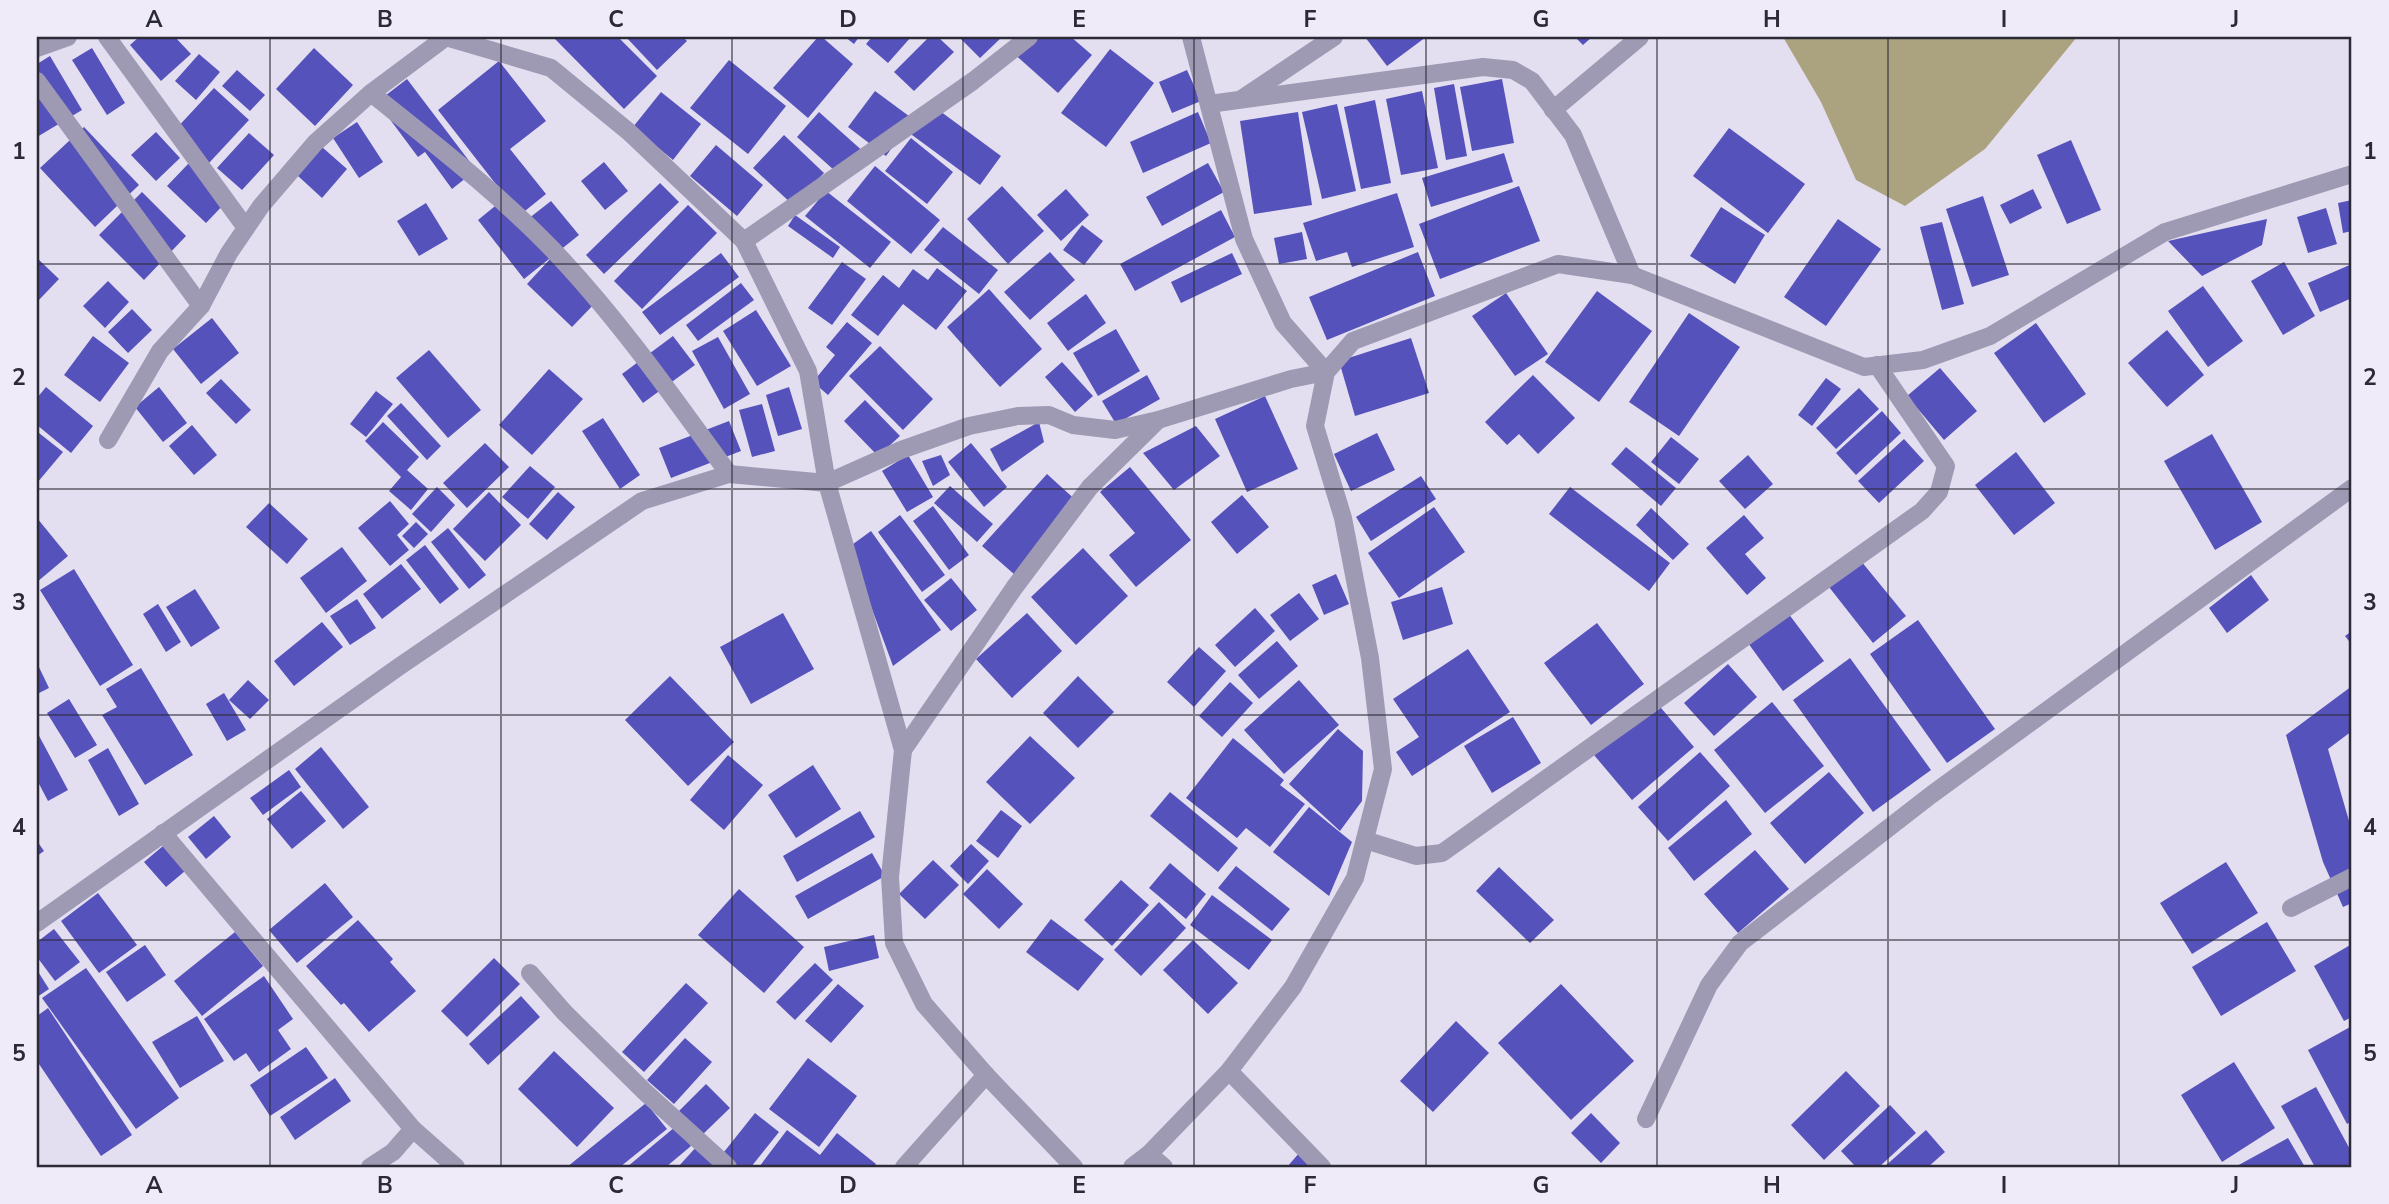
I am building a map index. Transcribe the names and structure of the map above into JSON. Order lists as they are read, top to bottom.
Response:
{
  "grid": {
    "columns": [
      "A",
      "B",
      "C",
      "D",
      "E",
      "F",
      "G",
      "H",
      "I",
      "J"
    ],
    "rows": [
      "1",
      "2",
      "3",
      "4",
      "5"
    ]
  }
}
